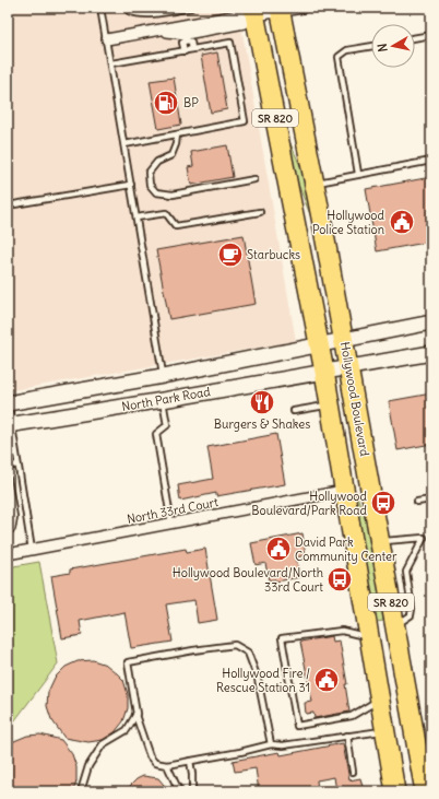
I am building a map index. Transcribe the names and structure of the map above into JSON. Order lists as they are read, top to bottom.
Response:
{
  "streets": {
    "highway": ["SR 820", "Hollywood Boulevard"],
    "street": ["North Park Road", "North 33rd Court"]
  },
  "crossings": [
    ["SR 820", "North Park Road"],
    ["SR 820", "North 33rd Court"],
    ["North Park Road", "Hollywood Boulevard"]
  ],
  "places": {
    "fuel station": ["BP"],
    "public building": ["Hollywood Police Station", "David Park Community Center", "Hollywood Fire / Rescue Station 31"],
    "cafe": ["Starbucks"],
    "restaurant": ["Burgers & Shakes"],
    "bus stop": ["Hollywood Boulevard/Park Road", "Hollywood Boulevard/North 33rd Court"]
  },
  "north": "left"
}
